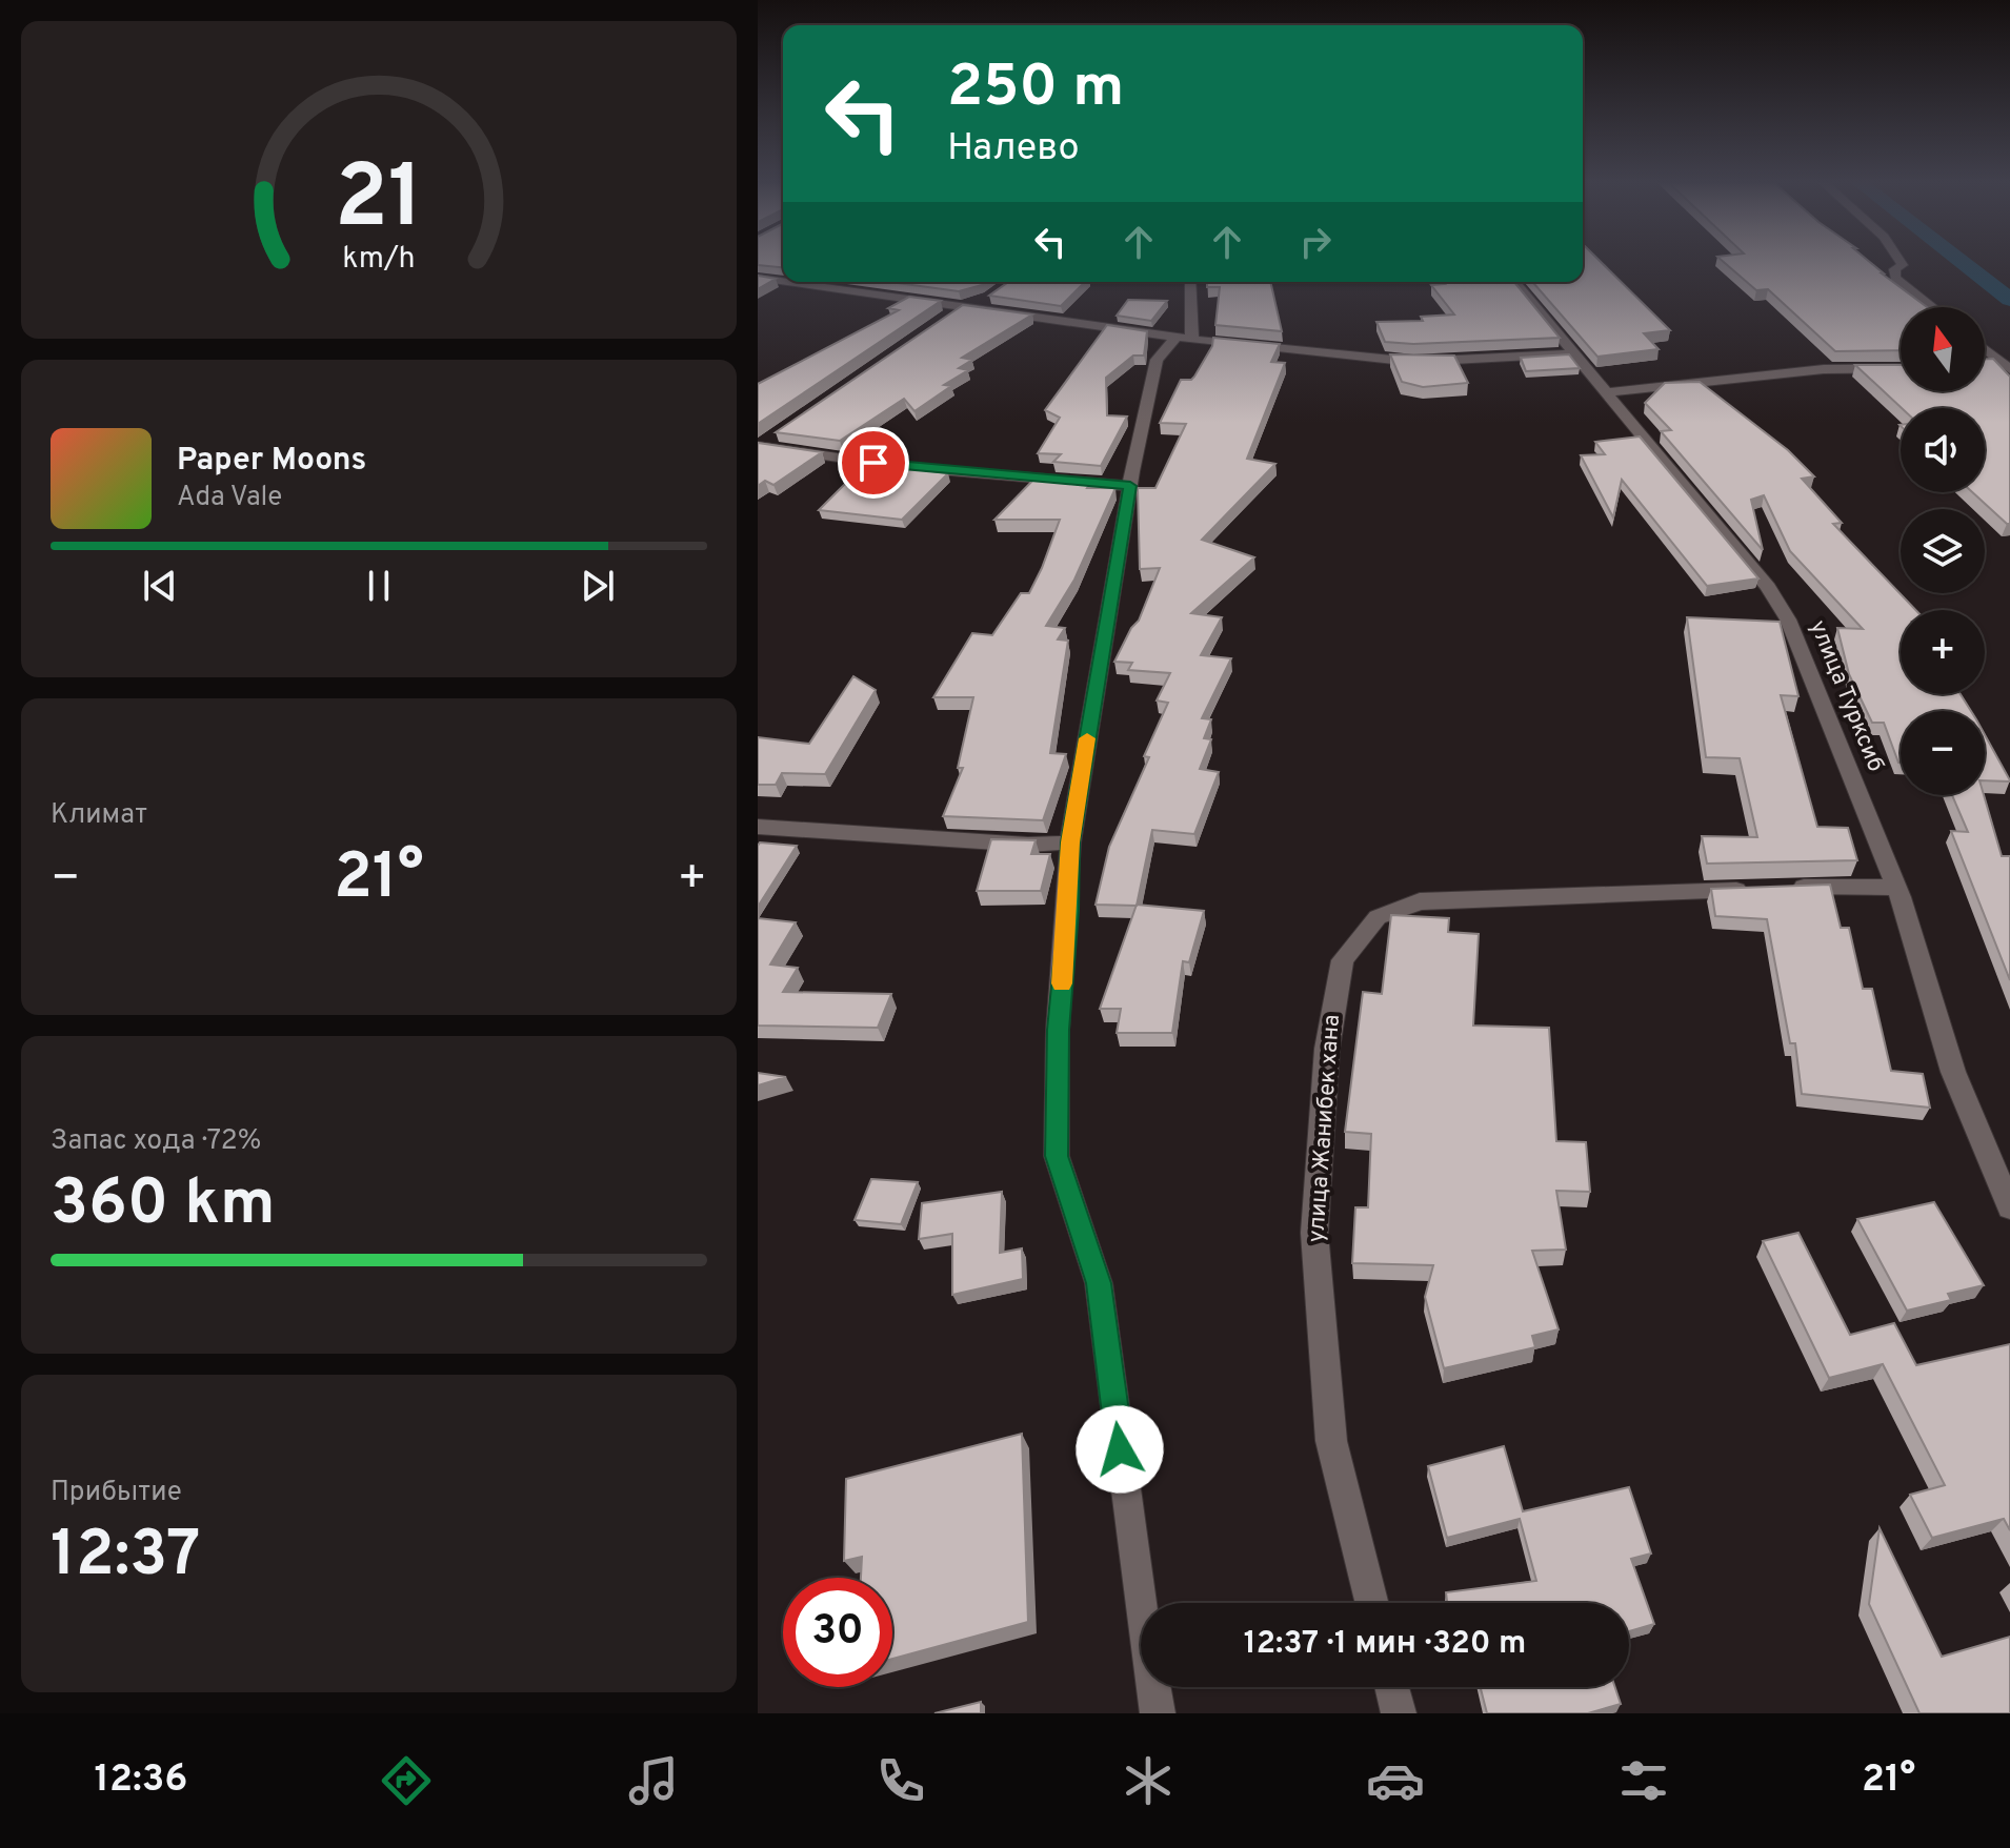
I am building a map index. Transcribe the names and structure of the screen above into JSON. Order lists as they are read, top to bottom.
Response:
{
  "streets": {
    "street": ["улица Турксиб", "улица Жанибек хана"]
  },
  "crossings": [
    ["улица Турксиб", "улица Жанибек хана"]
  ],
  "north": "top",
  "page": {
    "turn": ["250 m", "Налево"],
    "map_buttons": ["+", "−"],
    "song": ["Paper Moons", "Ada Vale"],
    "tile": [
      "Климат",
      ["Запас хода · 72%", "360 km"],
      ["Прибытие", "12:37"]
    ],
    "heat": ["−", "21°", "+"],
    "limit": "30",
    "trip": "12:37 · 1 мин · 320 m",
    "tabs": ["12:36", "21°"],
    "gauge": ["21", "km/h"]
  }
}
